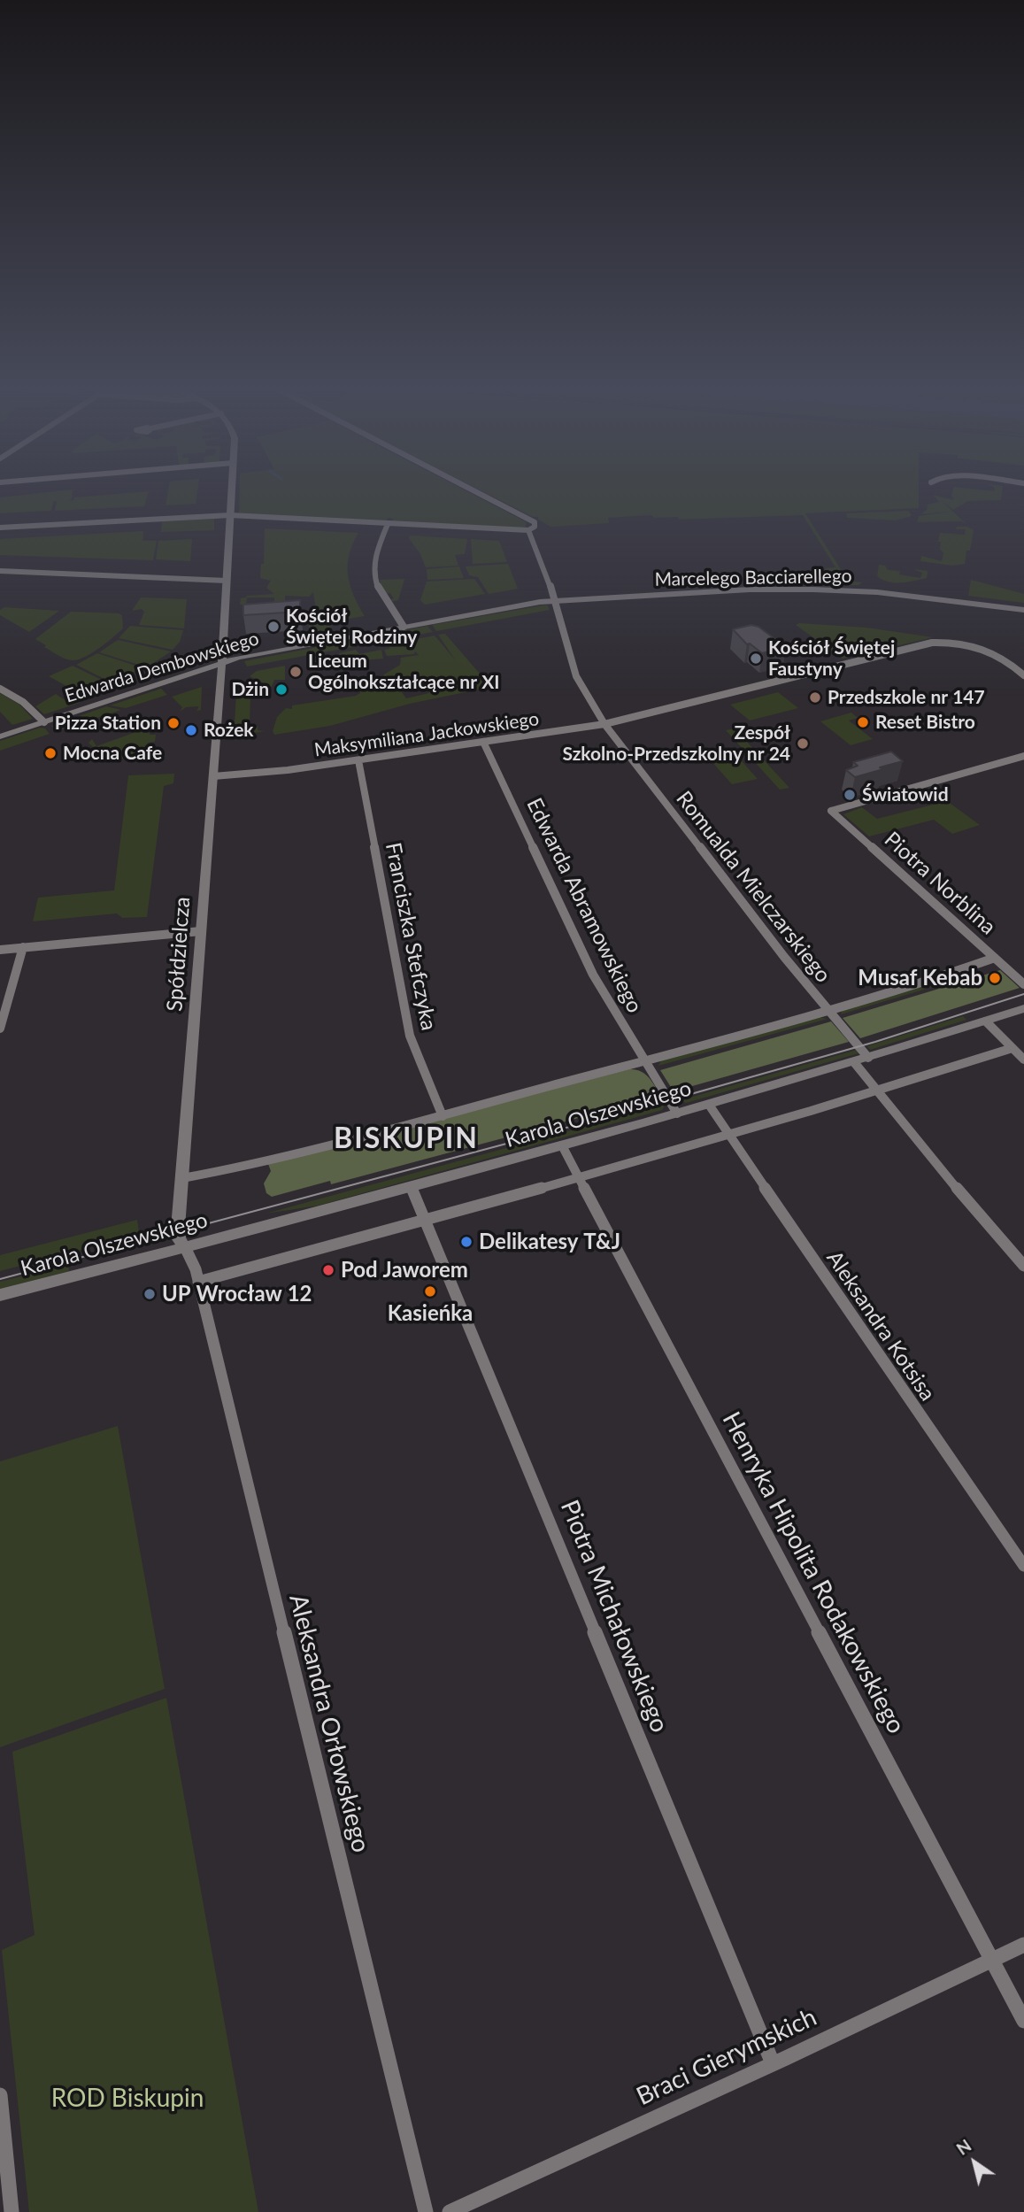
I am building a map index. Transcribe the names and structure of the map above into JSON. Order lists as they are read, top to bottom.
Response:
{
  "streets": {
    "street": [
      "Marcelego Bacciarellego",
      "Edwarda Dembowskiego",
      "Maksymiliana Jackowskiego",
      "Piotra Norblina",
      "Romualda Mielczarskiego",
      "Edwarda Abramowskiego",
      "Franciszka Stefczyka",
      "Spółdzielcza",
      "Karola Olszewskiego",
      "Aleksandra Kotsisa",
      "Henryka Hipolita Rodakowskiego",
      "Piotra Michałowskiego",
      "Aleksandra Orłowskiego",
      "Braci Gierymskich"
    ]
  },
  "crossings": [
    ["Marcelego Bacciarellego", "Edwarda Dembowskiego"],
    ["Marcelego Bacciarellego", "Romualda Mielczarskiego"],
    ["Edwarda Dembowskiego", "Romualda Mielczarskiego"],
    ["Edwarda Dembowskiego", "Spółdzielcza"],
    ["Maksymiliana Jackowskiego", "Romualda Mielczarskiego"],
    ["Maksymiliana Jackowskiego", "Edwarda Abramowskiego"],
    ["Maksymiliana Jackowskiego", "Franciszka Stefczyka"],
    ["Maksymiliana Jackowskiego", "Spółdzielcza"],
    ["Piotra Norblina", "Karola Olszewskiego"],
    ["Romualda Mielczarskiego", "Karola Olszewskiego"],
    ["Edwarda Abramowskiego", "Karola Olszewskiego"],
    ["Franciszka Stefczyka", "Karola Olszewskiego"],
    ["Spółdzielcza", "Karola Olszewskiego"],
    ["Spółdzielcza", "Aleksandra Orłowskiego"],
    ["Karola Olszewskiego", "Aleksandra Kotsisa"],
    ["Karola Olszewskiego", "Henryka Hipolita Rodakowskiego"],
    ["Karola Olszewskiego", "Piotra Michałowskiego"],
    ["Karola Olszewskiego", "Aleksandra Orłowskiego"],
    ["Henryka Hipolita Rodakowskiego", "Braci Gierymskich"],
    ["Piotra Michałowskiego", "Braci Gierymskich"]
  ],
  "districts": ["BISKUPIN"],
  "parks": ["ROD Biskupin"],
  "places": [
    "Kościół Świętej Rodziny",
    "Kościół Świętej Faustyny",
    "Liceum Ogólnokształcące nr XI",
    "Dżin",
    "Przedszkole nr 147",
    "Reset Bistro",
    "Pizza Station",
    "Rożek",
    "Zespół Szkolno-Przedszkolny nr 24",
    "Mocna Cafe",
    "Światowid",
    "Musaf Kebab",
    "Delikatesy T&J",
    "Pod Jaworem",
    "Kasieńka",
    "UP Wrocław 12"
  ],
  "north": "top left"
}
